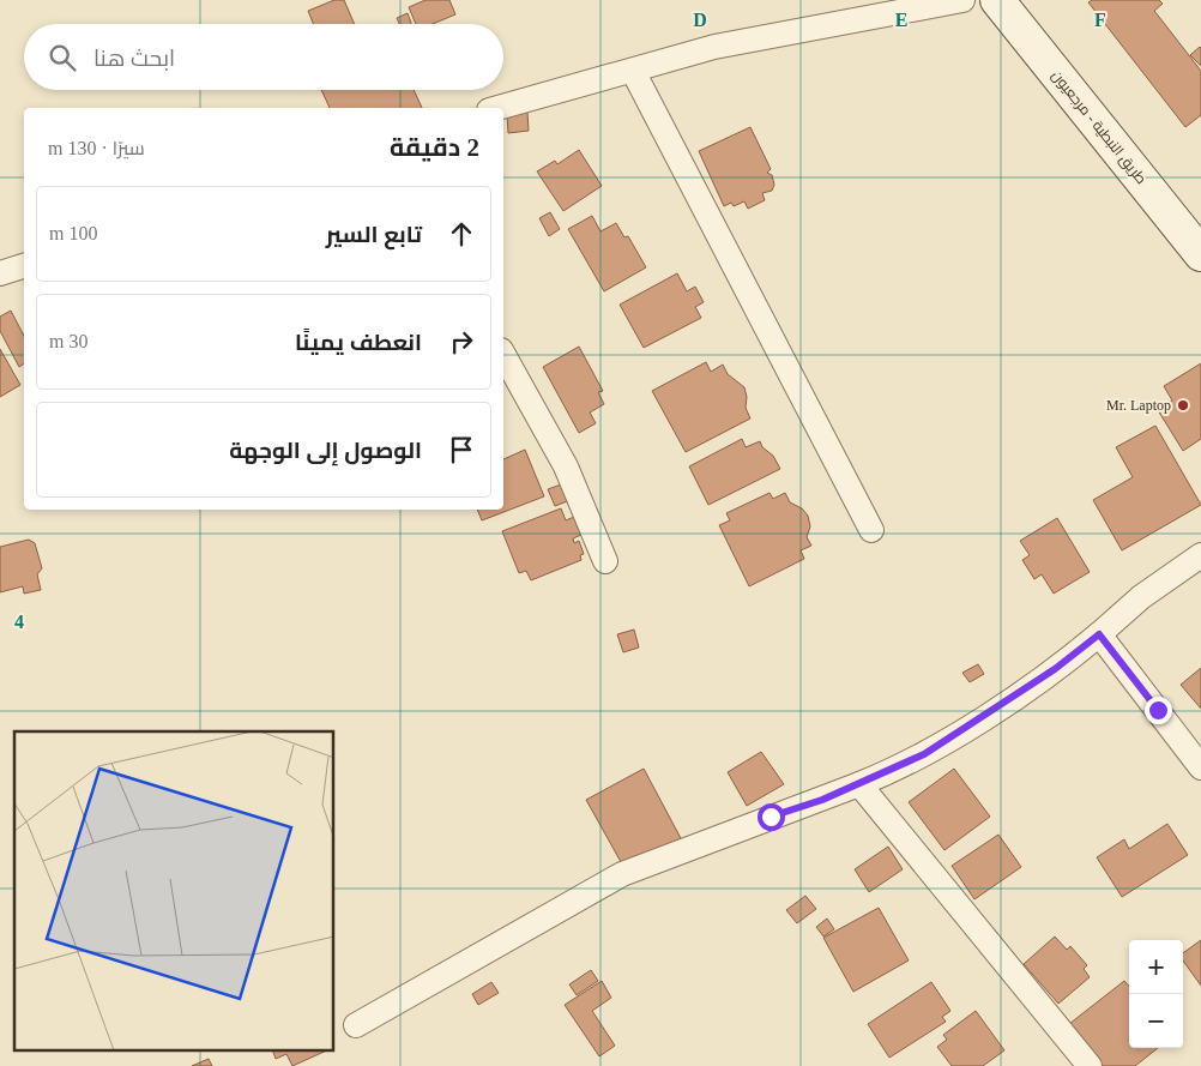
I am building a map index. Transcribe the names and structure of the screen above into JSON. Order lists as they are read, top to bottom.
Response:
{
  "streets": {
    "main road": ["طريق النبطية - مرجعيون"]
  },
  "places": ["Mr. Laptop"],
  "page": {
    "search": "ابحث هنا",
    "heading": ["2 دقيقة", "سيرًا · 130 m"],
    "list": [
      ["تابع السير", "100 m"],
      ["انعطف يمينًا", "30 m"],
      "الوصول إلى الوجهة"
    ],
    "map_buttons": ["+", "−"]
  },
  "grid": {
    "columns": ["D", "E", "F"],
    "rows": ["4"]
  }
}
